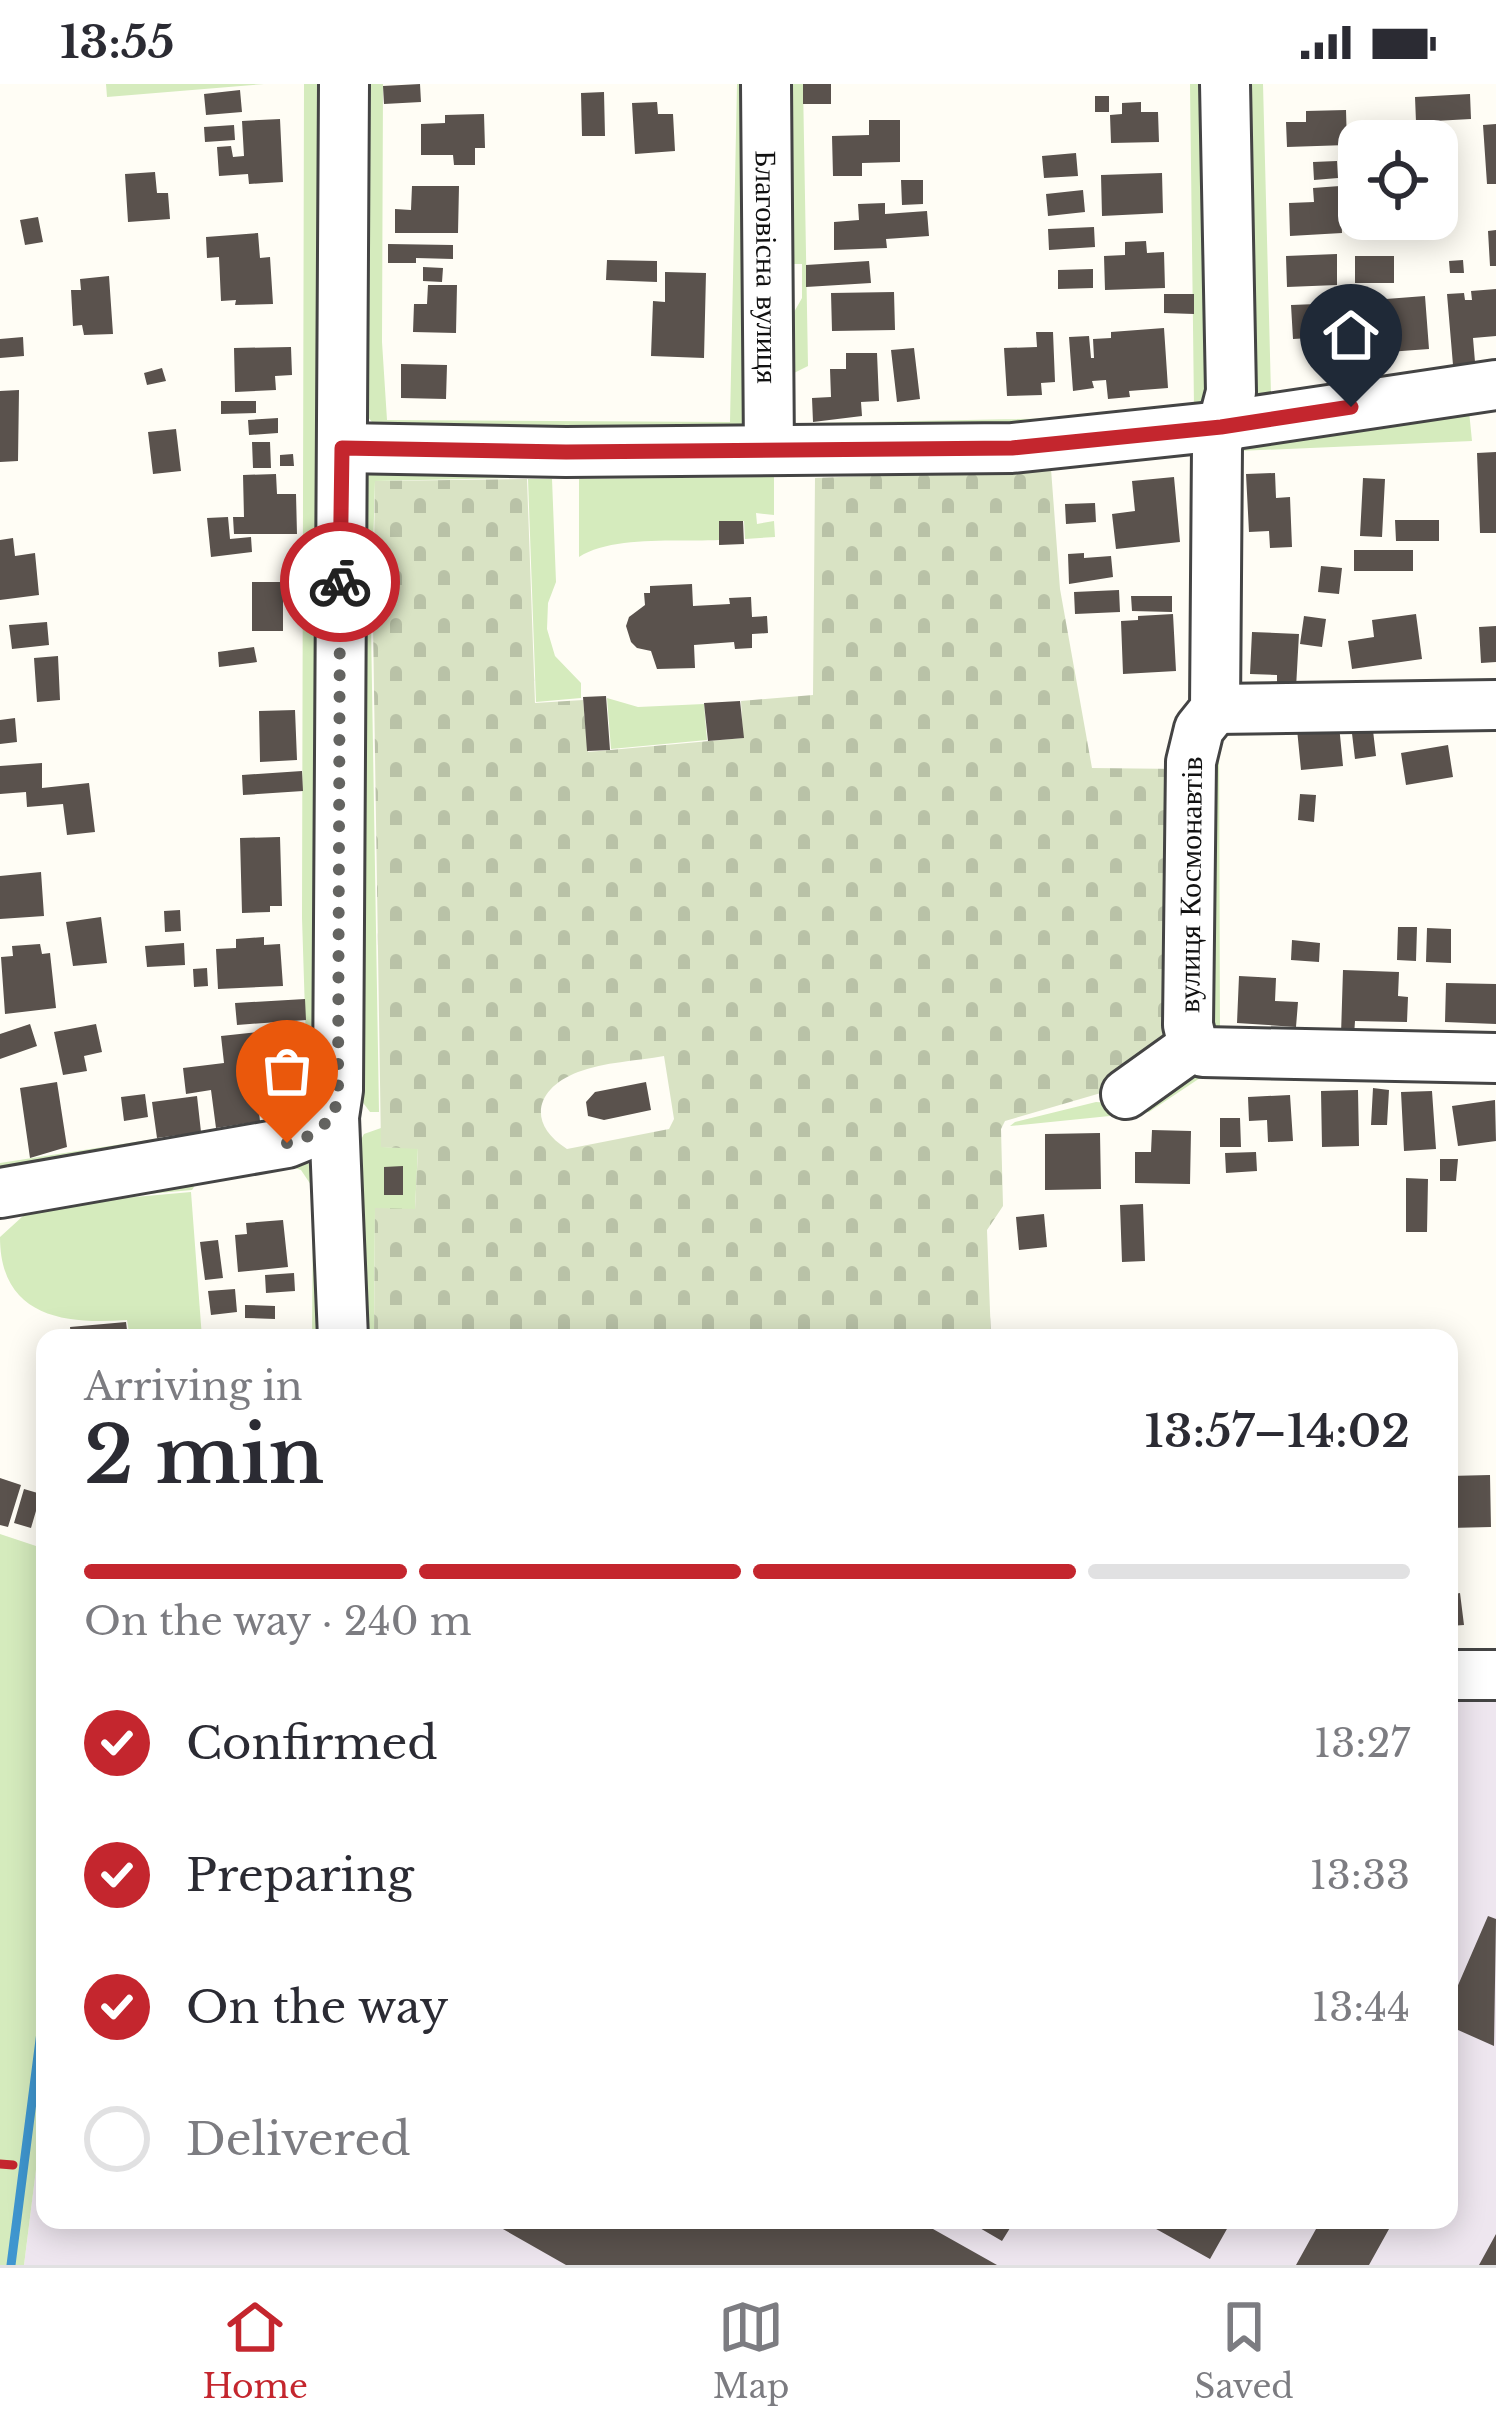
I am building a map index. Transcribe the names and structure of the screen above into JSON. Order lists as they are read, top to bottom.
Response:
{
  "streets": {
    "street": ["Благовісна вулиця", "вулиця Космонавтів"]
  },
  "page": {
    "status": "13:55",
    "heading": ["2 min", "Arriving in", "13:57–14:02"],
    "bar": "On the way · 240 m",
    "list": [
      ["Confirmed", "13:27"],
      ["Preparing", "13:33"],
      ["On the way", "13:44"],
      "Delivered"
    ],
    "tabs": ["Home", "Map", "Saved"]
  }
}
